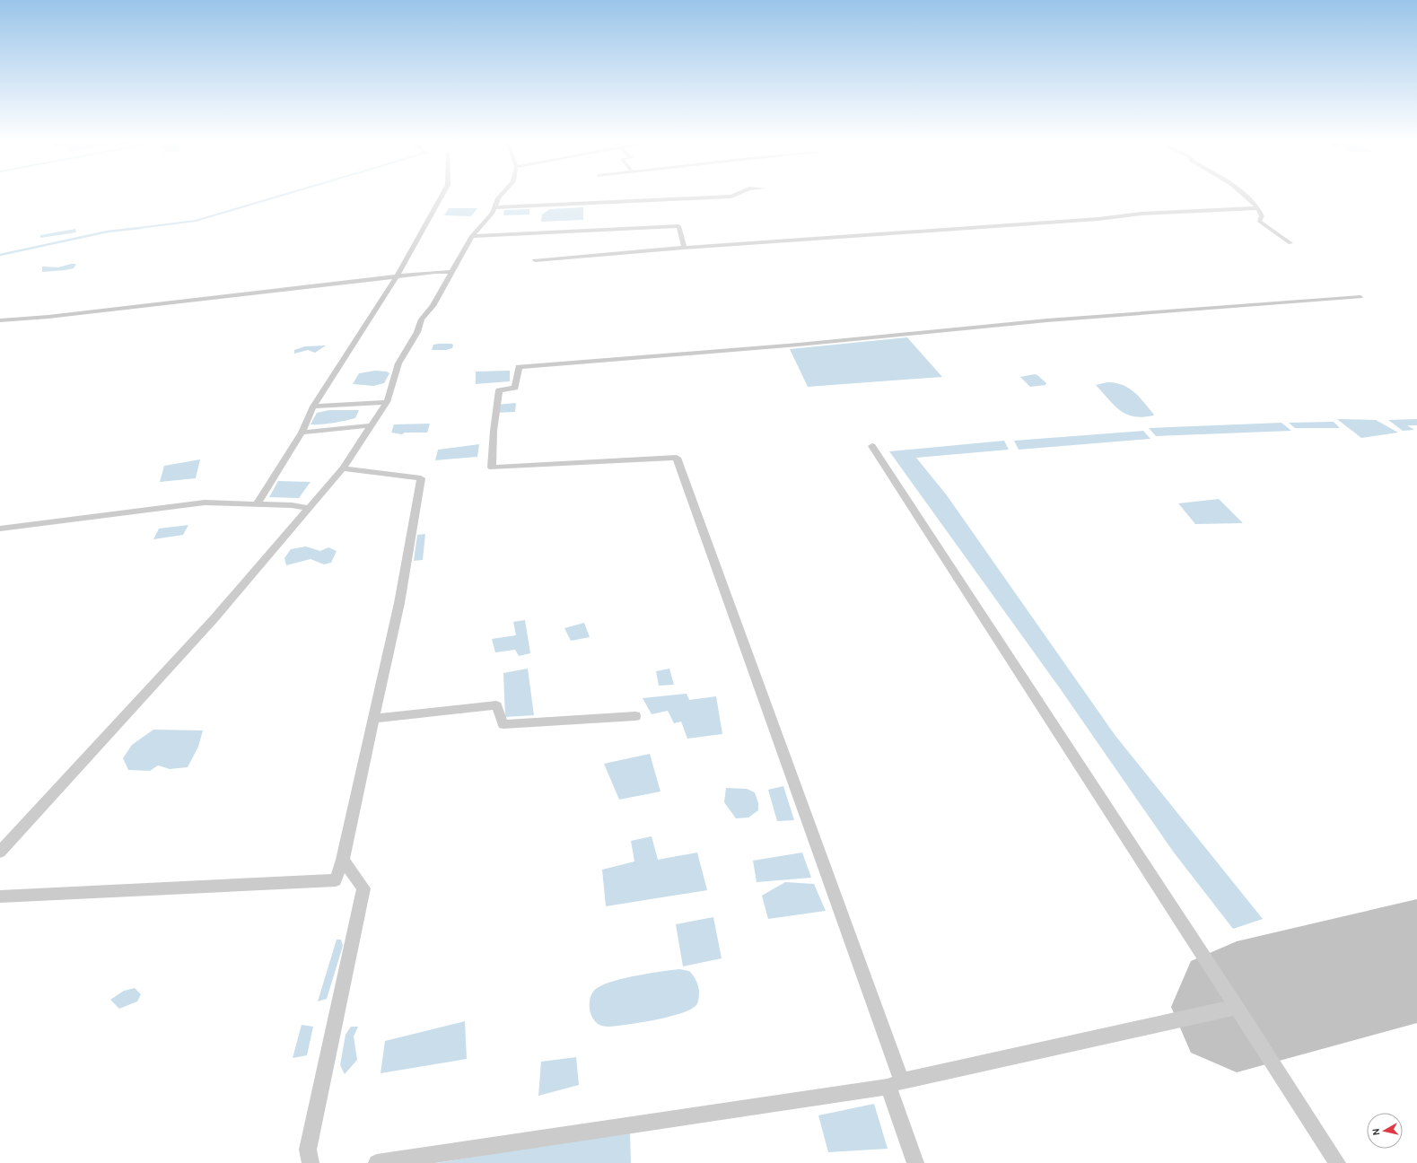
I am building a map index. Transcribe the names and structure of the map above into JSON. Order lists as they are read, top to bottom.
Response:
{
  "north": "left"
}
